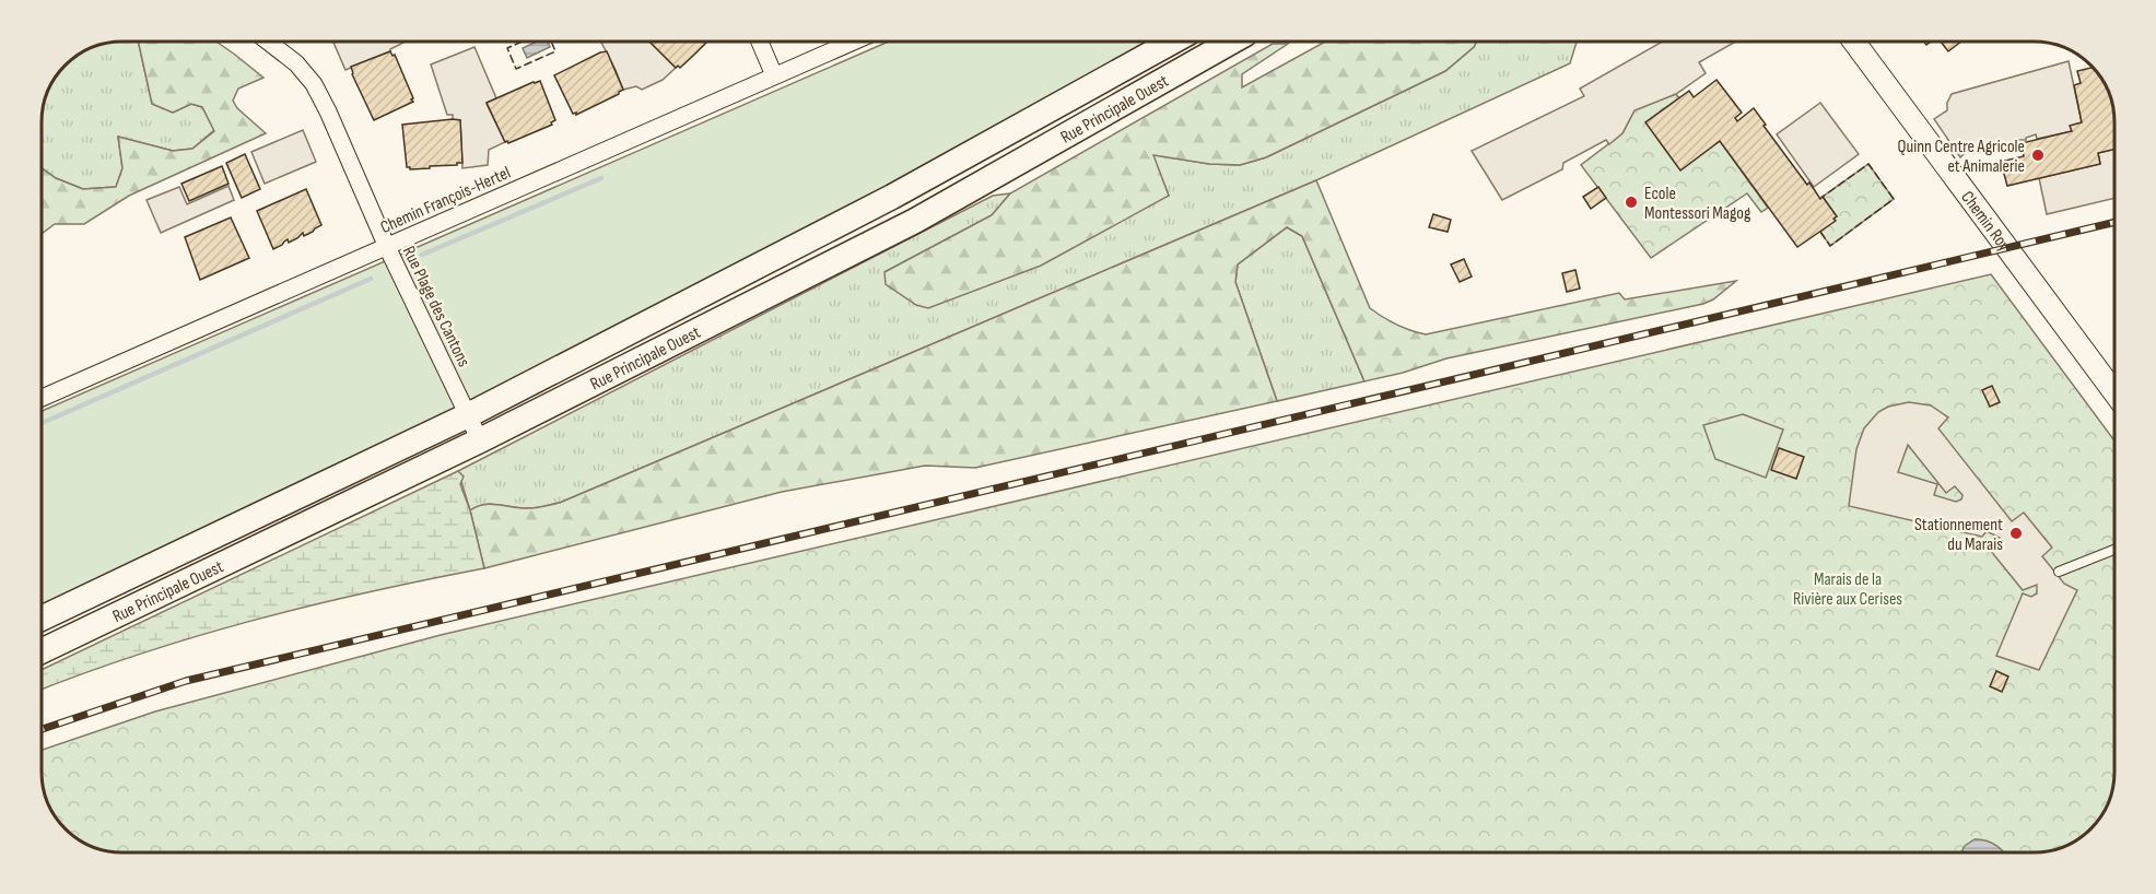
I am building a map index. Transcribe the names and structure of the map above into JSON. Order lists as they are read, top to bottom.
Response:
{
  "streets": {
    "main road": ["Rue Principale Ouest"],
    "street": ["Chemin François-Hertel", "Chemin Roy", "Rue Plage des Cantons"]
  },
  "crossings": [
    ["Rue Principale Ouest", "Rue Plage des Cantons"],
    ["Chemin François-Hertel", "Rue Plage des Cantons"]
  ],
  "parks": ["Marais de la Rivière aux Cerises"],
  "places": ["Quinn Centre Agricole et Animalerie", "Ecole Montessori Magog", "Stationnement du Marais"]
}
